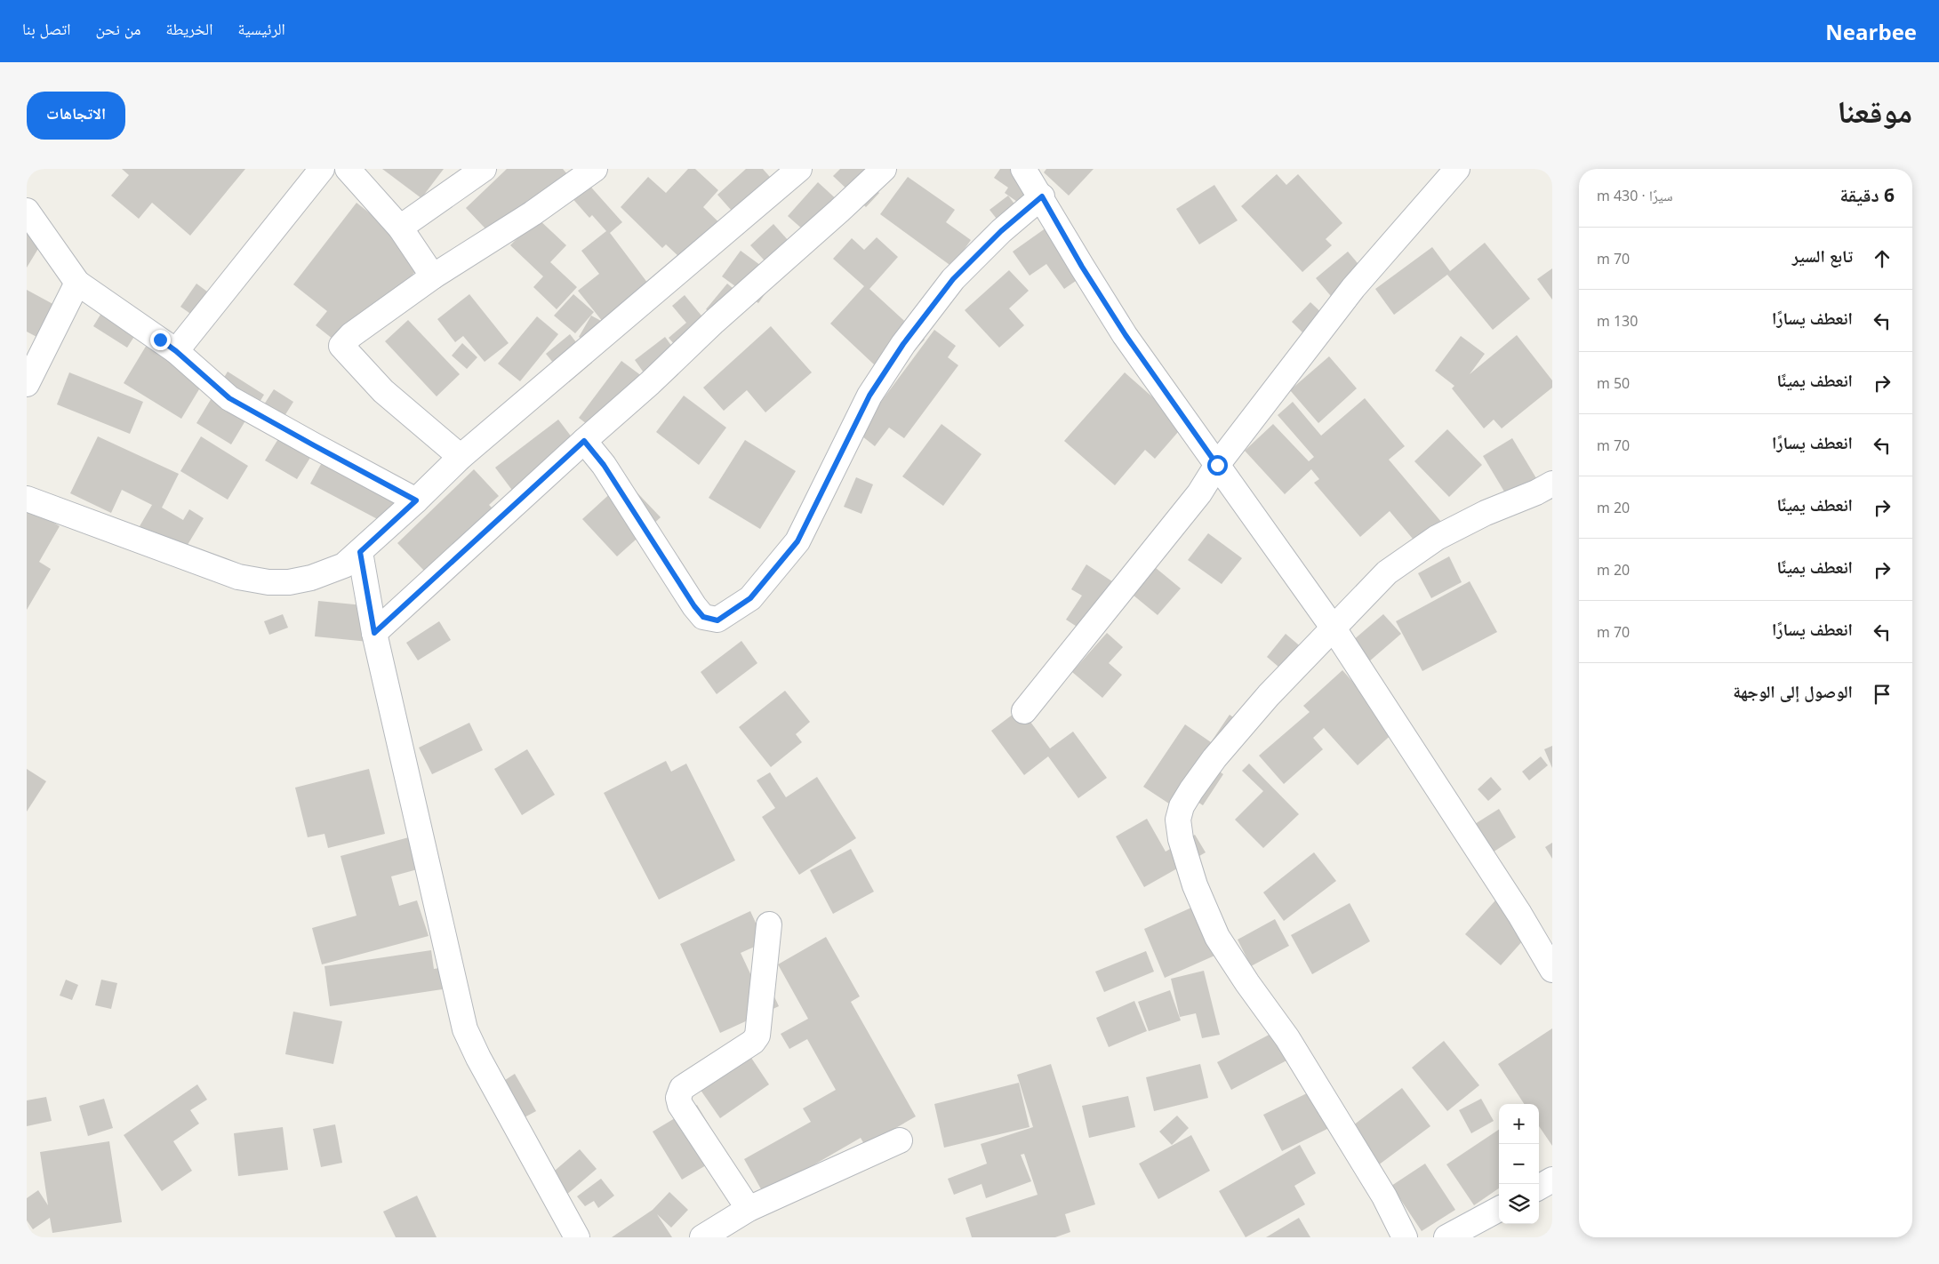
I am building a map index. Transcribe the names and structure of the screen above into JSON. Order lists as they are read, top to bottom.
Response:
{
  "page": {
    "header": "Nearbee",
    "nav": [
      "الرئيسية",
      "الخريطة",
      "من نحن",
      "اتصل بنا"
    ],
    "title": "موقعنا",
    "buttons": "الاتجاهات",
    "heading": ["6 دقيقة", "سيرًا · 430 m"],
    "list": [
      ["تابع السير", "70 m"],
      ["انعطف يسارًا", "130 m"],
      ["انعطف يمينًا", "50 m"],
      ["انعطف يسارًا", "70 m"],
      ["انعطف يمينًا", "20 m"],
      ["انعطف يمينًا", "20 m"],
      ["انعطف يسارًا", "70 m"],
      "الوصول إلى الوجهة"
    ],
    "map_buttons": ["+", "−"]
  }
}
